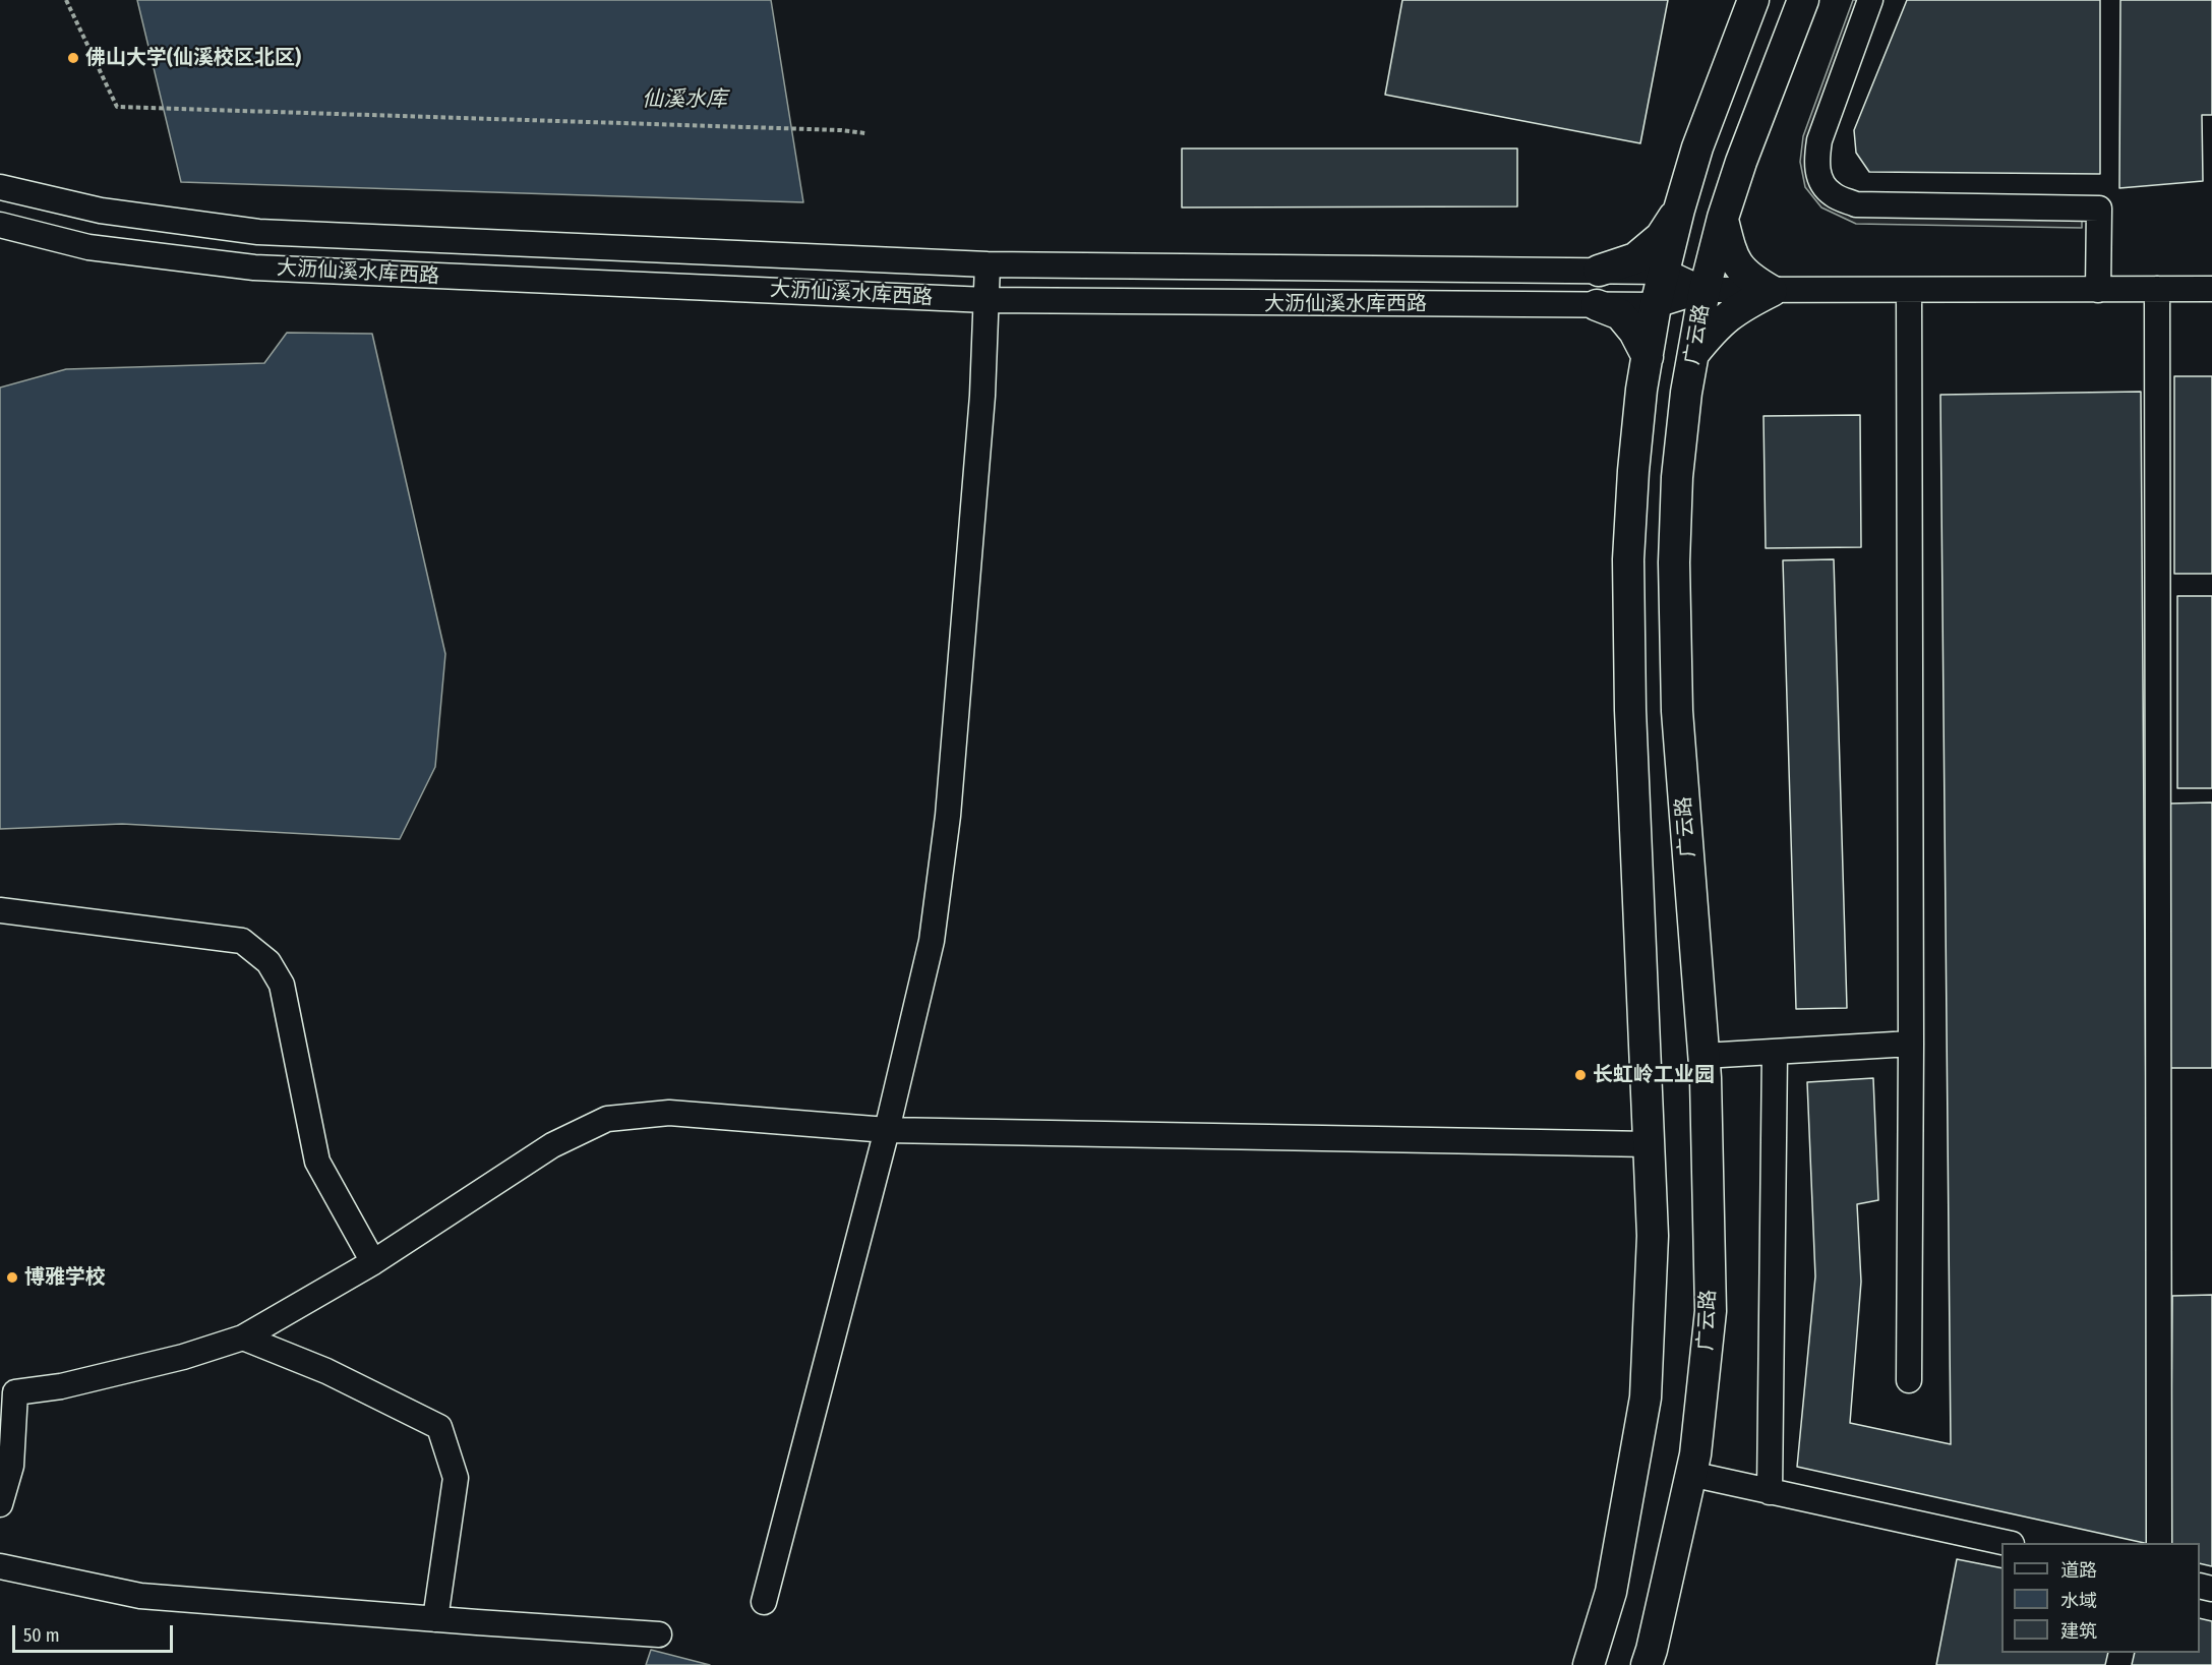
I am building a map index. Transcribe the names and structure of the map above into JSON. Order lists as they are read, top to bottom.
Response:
{
  "streets": {
    "main road": ["广云路"],
    "street": ["大沥仙溪水库西路"]
  },
  "crossings": [
    ["大沥仙溪水库西路", "广云路"]
  ],
  "water": ["仙溪水库"],
  "places": ["佛山大学(仙溪校区北区)", "长虹岭工业园", "博雅学校"],
  "legend": ["道路", "水域", "建筑"],
  "scale_bar": "50 m"
}
